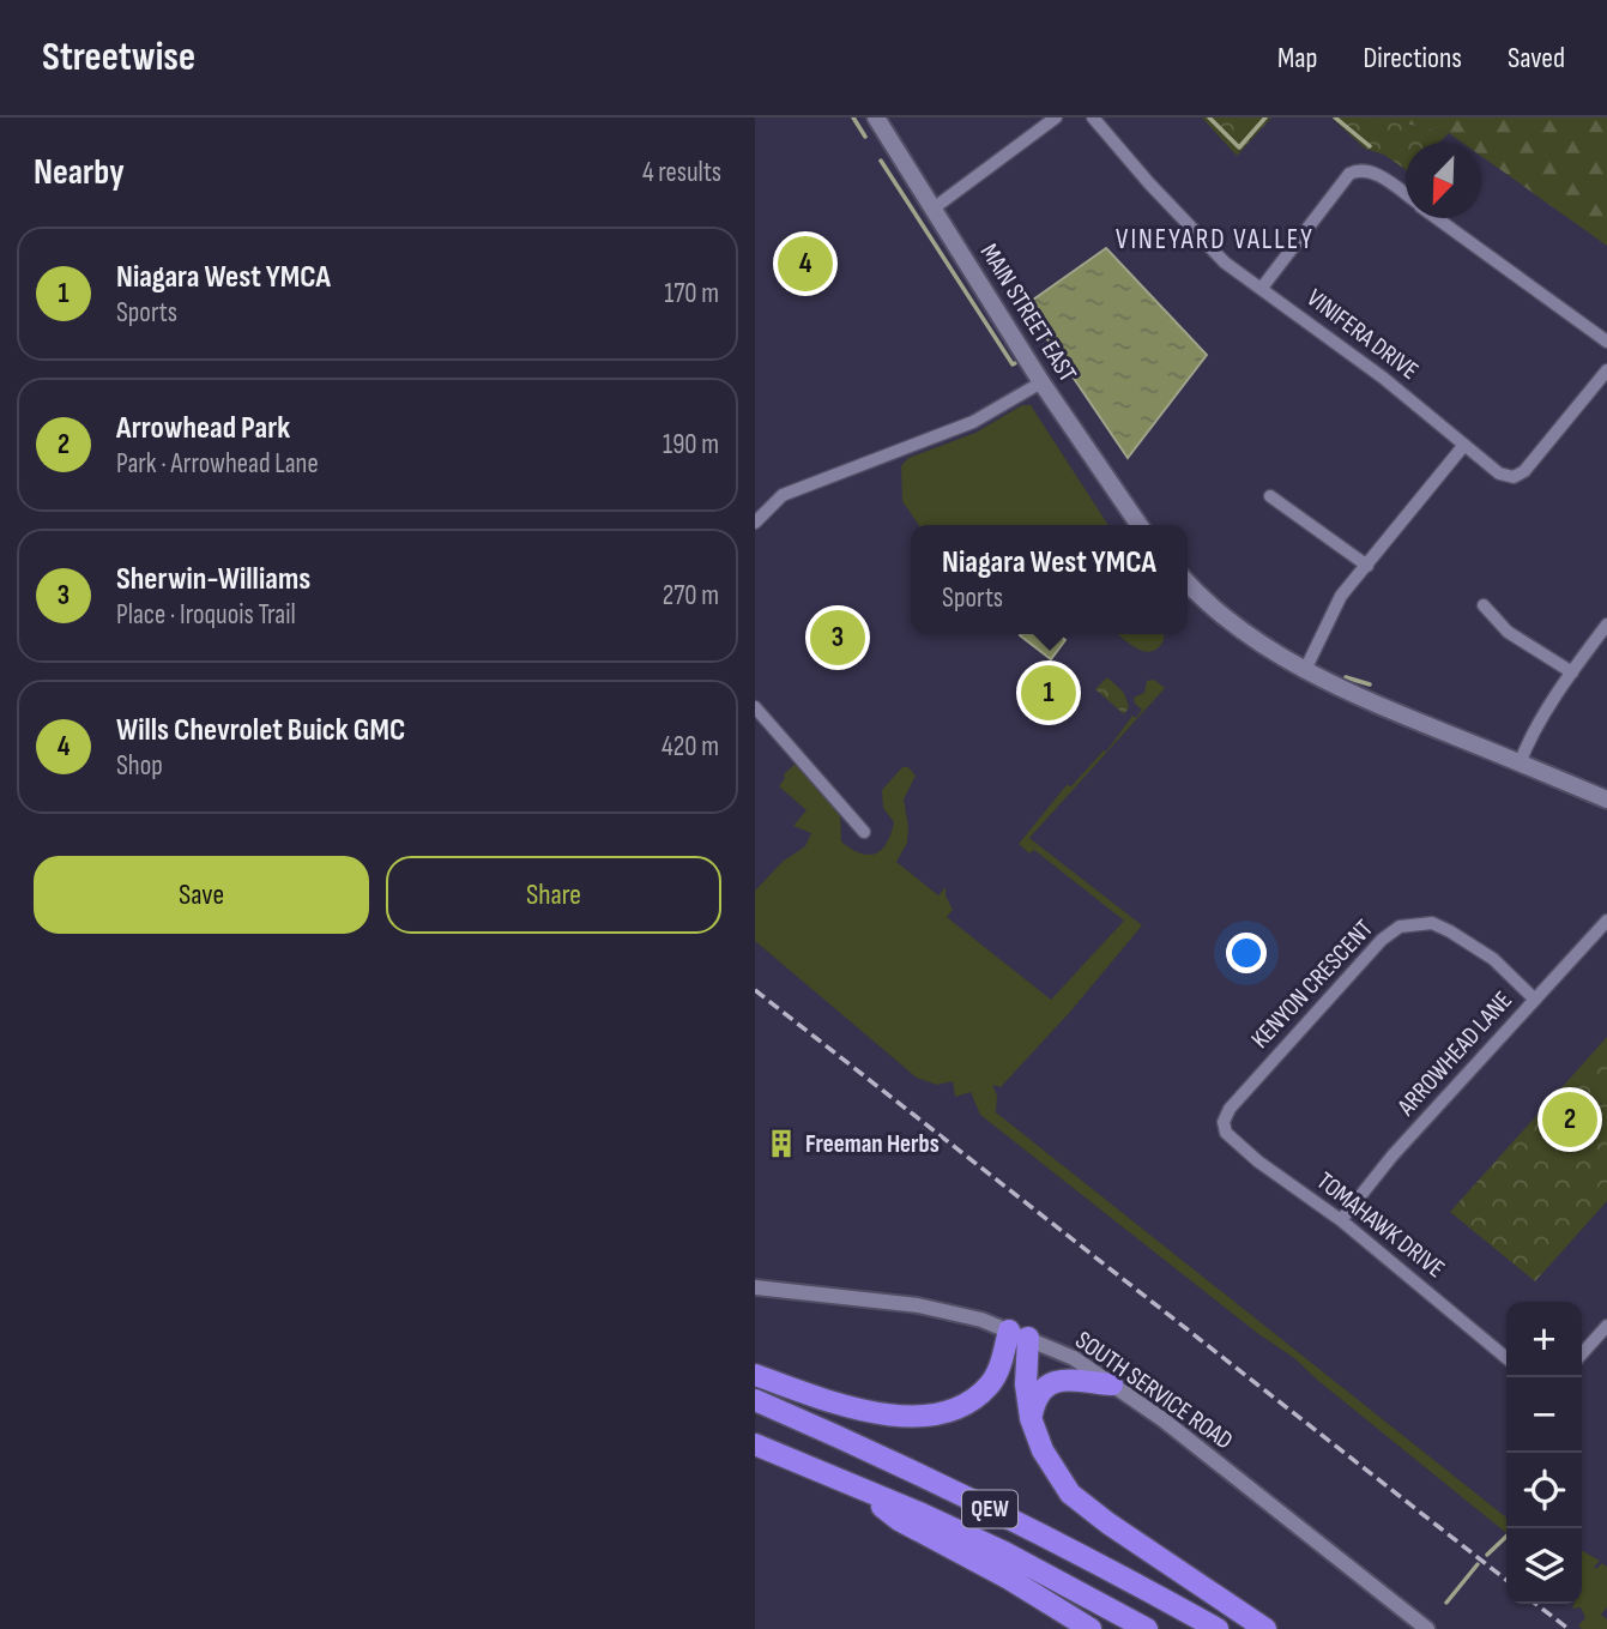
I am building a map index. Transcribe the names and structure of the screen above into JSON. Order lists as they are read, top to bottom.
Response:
{
  "streets": {
    "highway": ["QEW"],
    "main road": ["MAIN STREET EAST"],
    "street": [
      "VINIFERA DRIVE",
      "KENYON CRESCENT",
      "ARROWHEAD LANE",
      "TOMAHAWK DRIVE",
      "SOUTH SERVICE ROAD"
    ]
  },
  "crossings": [
    ["KENYON CRESCENT", "ARROWHEAD LANE"],
    ["KENYON CRESCENT", "TOMAHAWK DRIVE"],
    ["ARROWHEAD LANE", "TOMAHAWK DRIVE"]
  ],
  "districts": ["VINEYARD VALLEY"],
  "places": {
    "building": ["Freeman Herbs"]
  },
  "north": "bottom left",
  "page": {
    "header": "Streetwise",
    "nav": ["Map", "Directions", "Saved"],
    "heading": ["Nearby", "4 results"],
    "list": [
      {
        "mark": "1",
        "name": "Niagara West YMCA",
        "note": "Sports",
        "value": "170 m"
      },
      {
        "mark": "2",
        "name": "Arrowhead Park",
        "note": "Park · Arrowhead Lane",
        "value": "190 m"
      },
      {
        "mark": "3",
        "name": "Sherwin-Williams",
        "note": "Place · Iroquois Trail",
        "value": "270 m"
      },
      {
        "mark": "4",
        "name": "Wills Chevrolet Buick GMC",
        "note": "Shop",
        "value": "420 m"
      }
    ],
    "pins": [
      "4",
      "3",
      "1",
      "2"
    ],
    "popup": ["Niagara West YMCA", "Sports"],
    "buttons": ["Save", "Share"],
    "map_buttons": ["+", "−"]
  }
}
